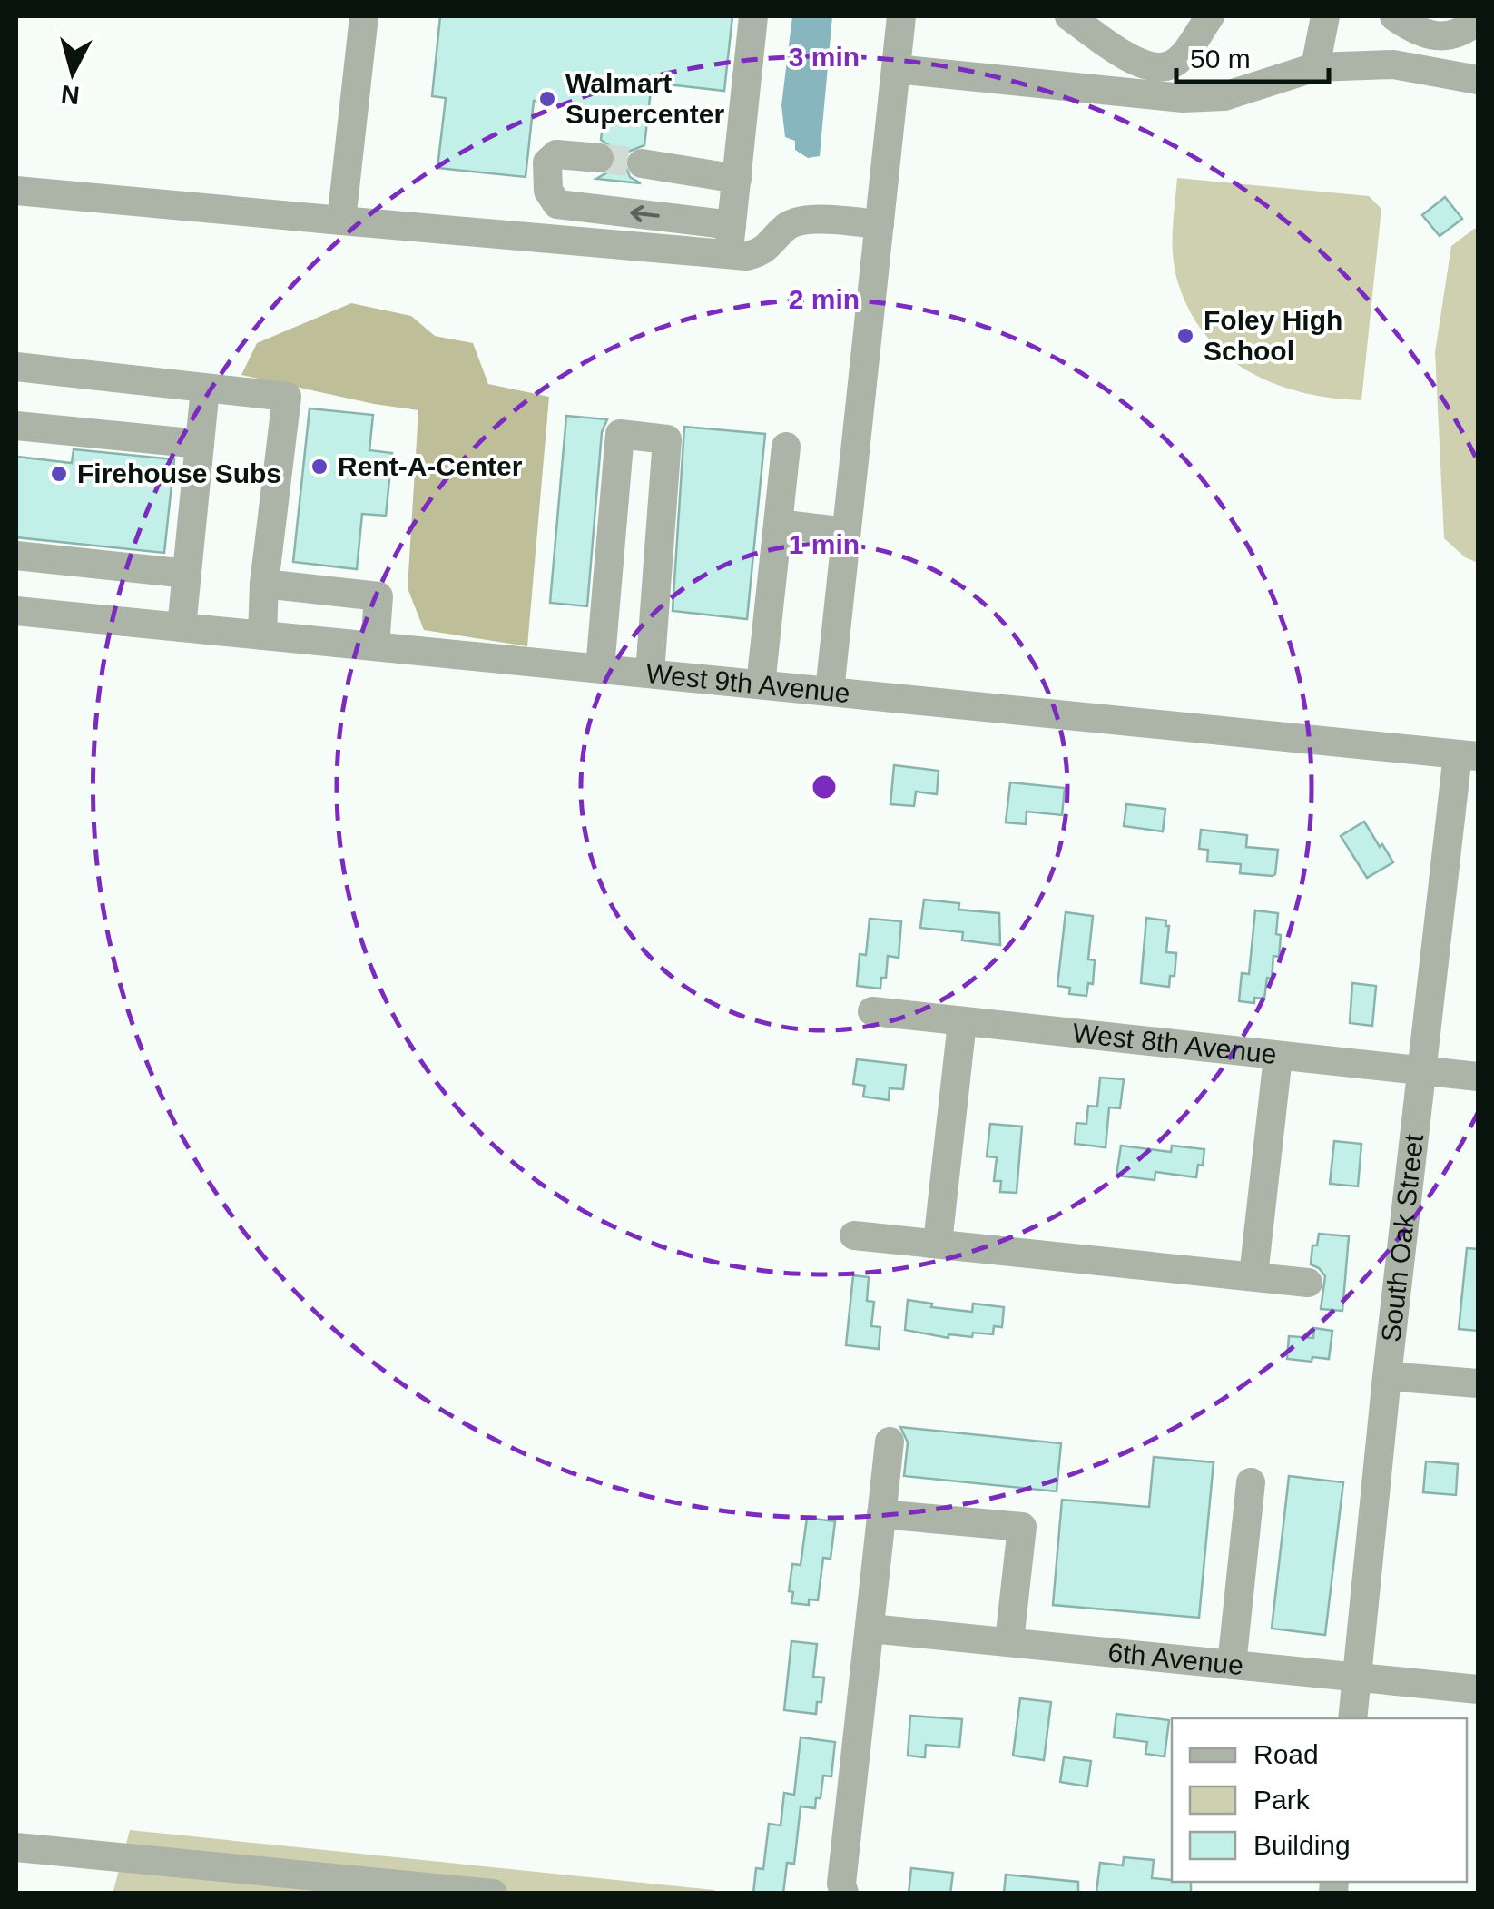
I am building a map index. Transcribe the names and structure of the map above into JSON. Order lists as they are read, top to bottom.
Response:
{
  "streets": {
    "street": [
      "West 9th Avenue",
      "West 8th Avenue",
      "South Oak Street",
      "6th Avenue"
    ]
  },
  "crossings": [
    ["West 9th Avenue", "South Oak Street"],
    ["West 8th Avenue", "South Oak Street"],
    ["South Oak Street", "6th Avenue"]
  ],
  "places": [
    "Walmart Supercenter",
    "Foley High School",
    "Rent-A-Center",
    "Firehouse Subs"
  ],
  "legend": ["Road", "Park", "Building"],
  "scale_bar": "50 m",
  "north": "bottom",
  "rings": ["3 min", "2 min", "1 min"]
}
